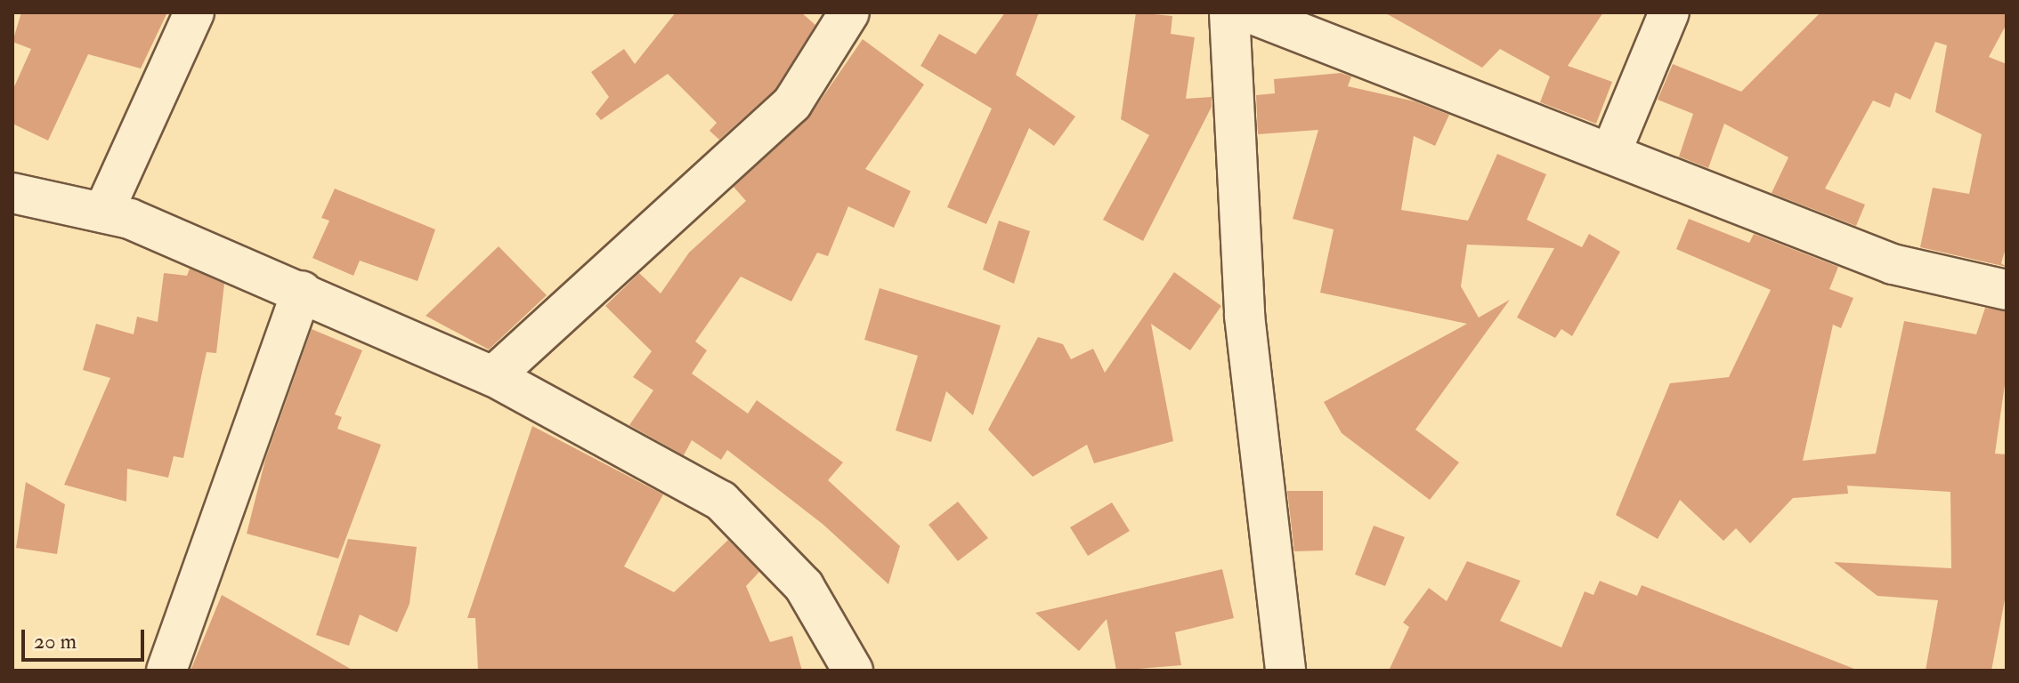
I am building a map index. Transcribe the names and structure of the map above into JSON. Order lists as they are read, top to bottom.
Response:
{
  "scale_bar": "20 m"
}
